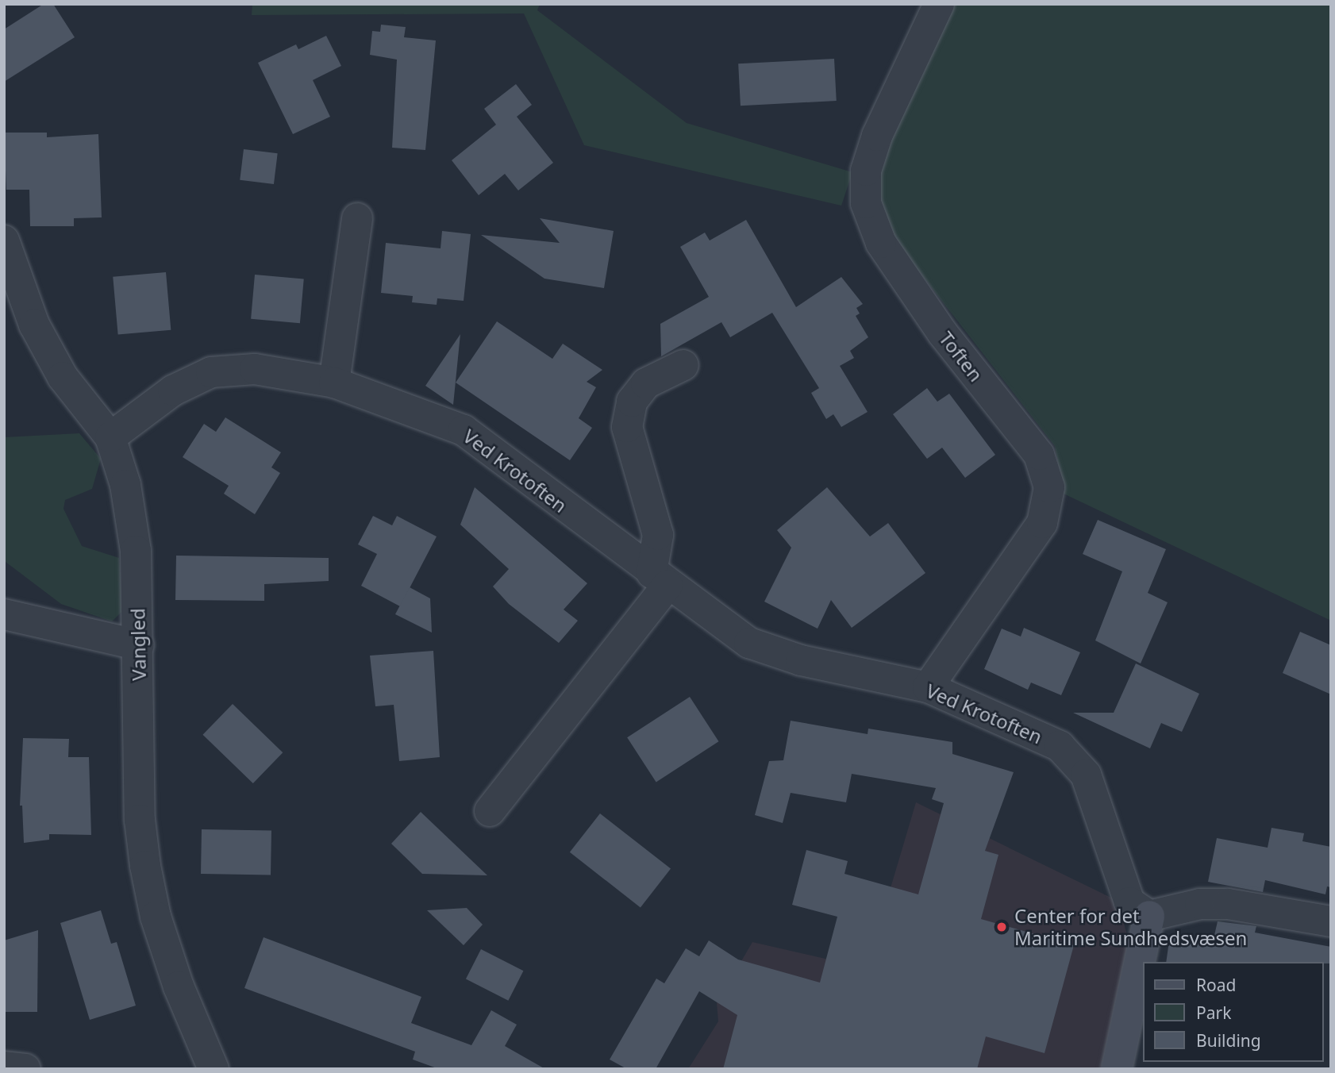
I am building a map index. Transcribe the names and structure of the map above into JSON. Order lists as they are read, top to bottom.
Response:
{
  "streets": {
    "street": ["Toften", "Ved Krotoften", "Vangled"]
  },
  "crossings": [
    ["Toften", "Ved Krotoften"],
    ["Ved Krotoften", "Vangled"]
  ],
  "places": ["Center for det Maritime Sundhedsvæsen"],
  "legend": ["Road", "Park", "Building"]
}
